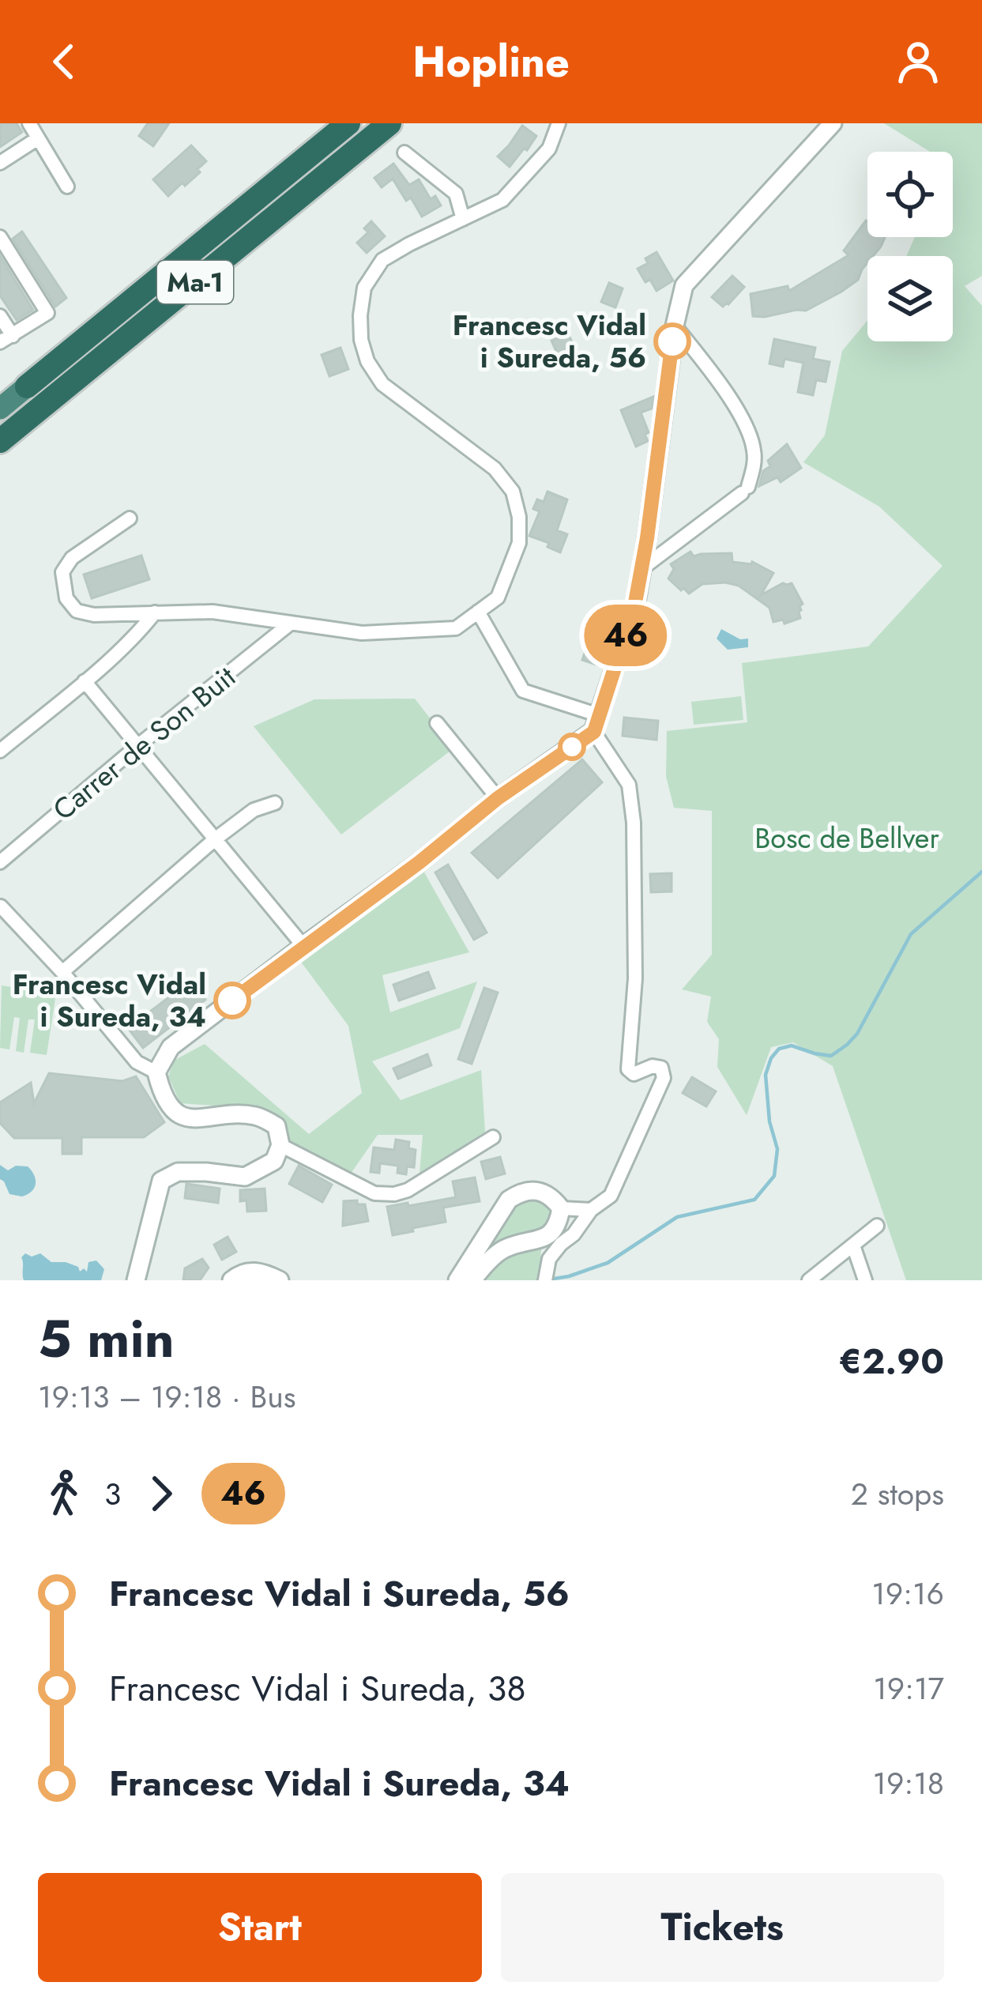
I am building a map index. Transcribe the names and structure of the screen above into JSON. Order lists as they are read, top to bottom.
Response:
{
  "streets": {
    "highway": ["Ma-1"],
    "street": ["Carrer de Son Buit"]
  },
  "parks": ["Bosc de Bellver"],
  "places": ["Francesc Vidal i Sureda, 56", "Francesc Vidal i Sureda, 34"],
  "lines": ["bus line 46"],
  "page": {
    "header": "Hopline",
    "on_map": "46",
    "heading": ["5 min", "19:13 – 19:18 · Bus", "€2.90"],
    "legs": ["3", "46", "2 stops"],
    "list": [
      {
        "name": "Francesc Vidal i Sureda, 56",
        "value": "19:16"
      },
      {
        "name": "Francesc Vidal i Sureda, 38",
        "value": "19:17"
      },
      {
        "name": "Francesc Vidal i Sureda, 34",
        "value": "19:18"
      }
    ],
    "buttons": ["Start", "Tickets"]
  }
}
